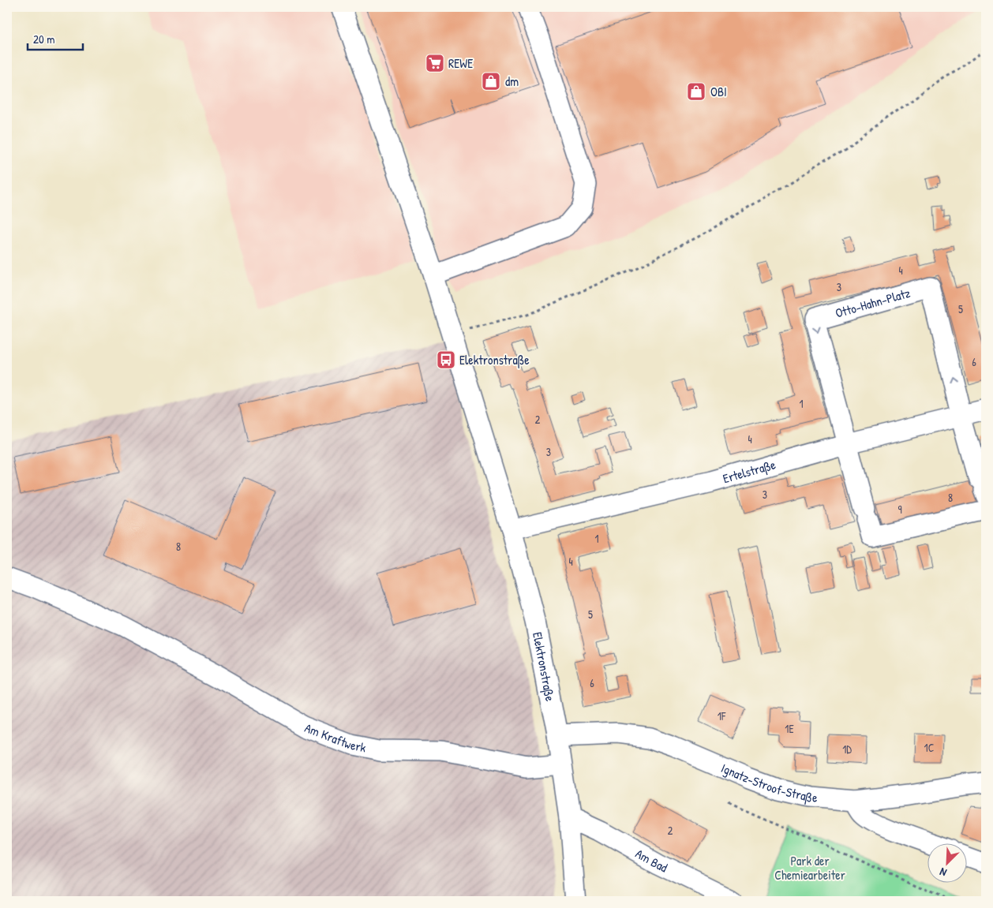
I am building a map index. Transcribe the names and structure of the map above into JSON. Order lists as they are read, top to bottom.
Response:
{
  "streets": {
    "street": [
      "Otto-Hahn-Platz",
      "Ertelstraße",
      "Elektronstraße",
      "Am Kraftwerk",
      "Ignatz-Stroof-Straße",
      "Am Bad"
    ]
  },
  "crossings": [
    ["Otto-Hahn-Platz", "Ertelstraße"],
    ["Ertelstraße", "Elektronstraße"],
    ["Elektronstraße", "Am Kraftwerk"],
    ["Elektronstraße", "Ignatz-Stroof-Straße"]
  ],
  "parks": ["Park der Chemiearbeiter"],
  "places": {
    "supermarket": ["REWE"],
    "shop": ["dm", "OBI"],
    "bus stop": ["Elektronstraße"]
  },
  "house_numbers": [
    "4",
    "3",
    "5",
    "6",
    "1",
    "2",
    "4",
    "3",
    "3",
    "8",
    "9",
    "1",
    "8",
    "4",
    "5",
    "6",
    "1F",
    "1E",
    "1C",
    "1D",
    "2"
  ],
  "scale_bar": "20 m",
  "north": "bottom left"
}
